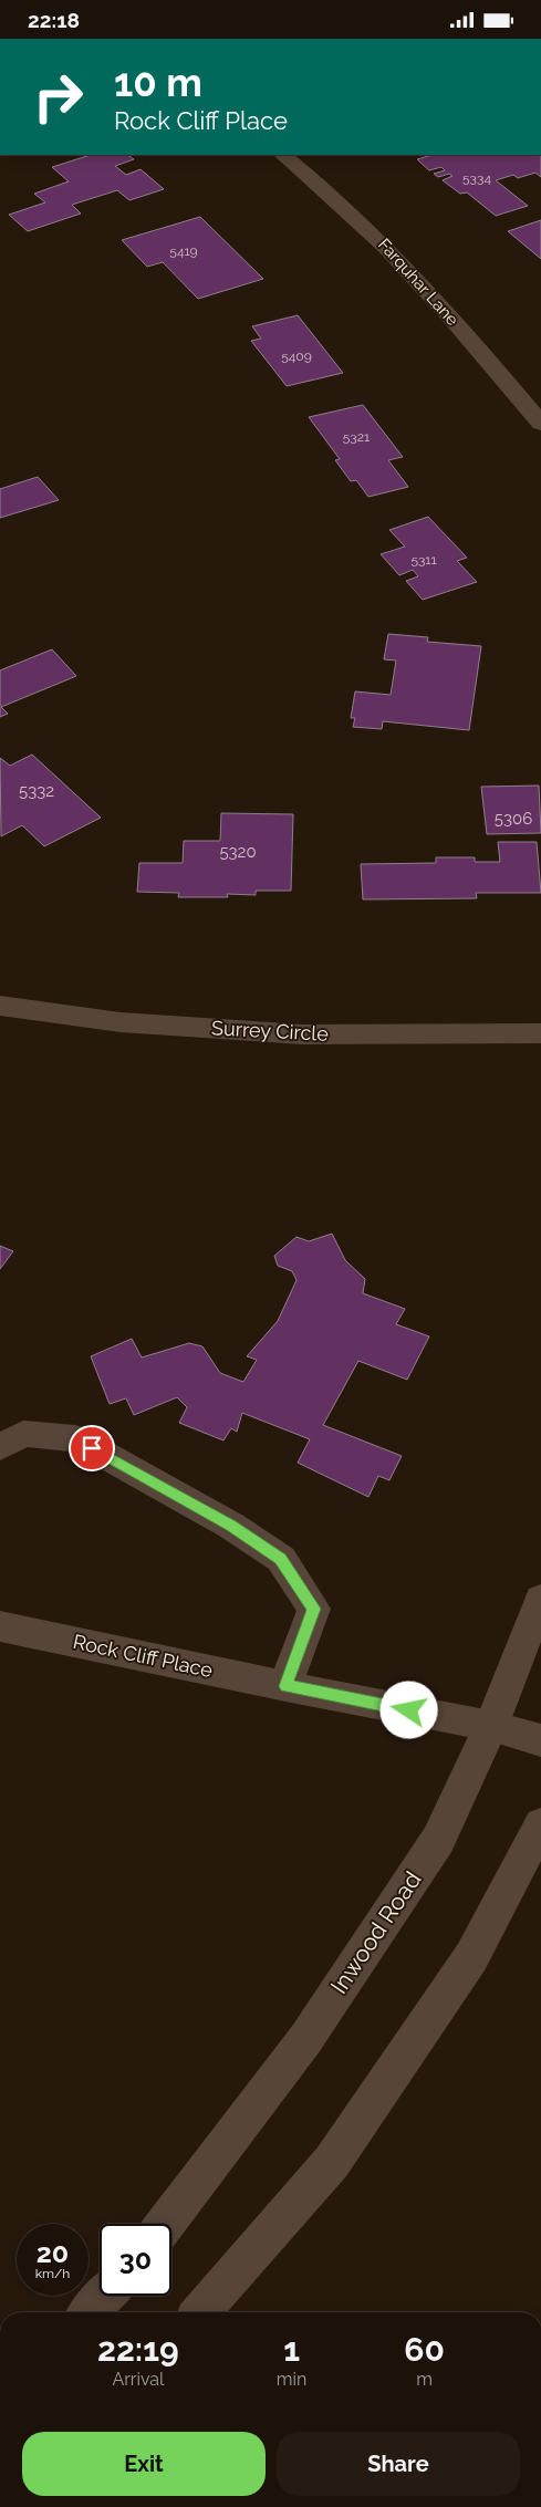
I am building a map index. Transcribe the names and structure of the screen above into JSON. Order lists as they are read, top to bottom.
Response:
{
  "streets": {
    "street": [
      "Farquhar Lane",
      "Surrey Circle",
      "Rock Cliff Place",
      "Inwood Road"
    ]
  },
  "crossings": [
    ["Rock Cliff Place", "Inwood Road"]
  ],
  "house_numbers": [
    "5334",
    "5419",
    "5409",
    "5321",
    "5311",
    "5332",
    "5306",
    "5320"
  ],
  "page": {
    "status": "22:18",
    "turn": ["10 m", "Rock Cliff Place"],
    "speed": "20 km/h",
    "limit": "30",
    "eta": [
      "22:19",
      "Arrival",
      "1",
      "min",
      "60",
      "m"
    ],
    "buttons": ["Exit", "Share"]
  }
}
